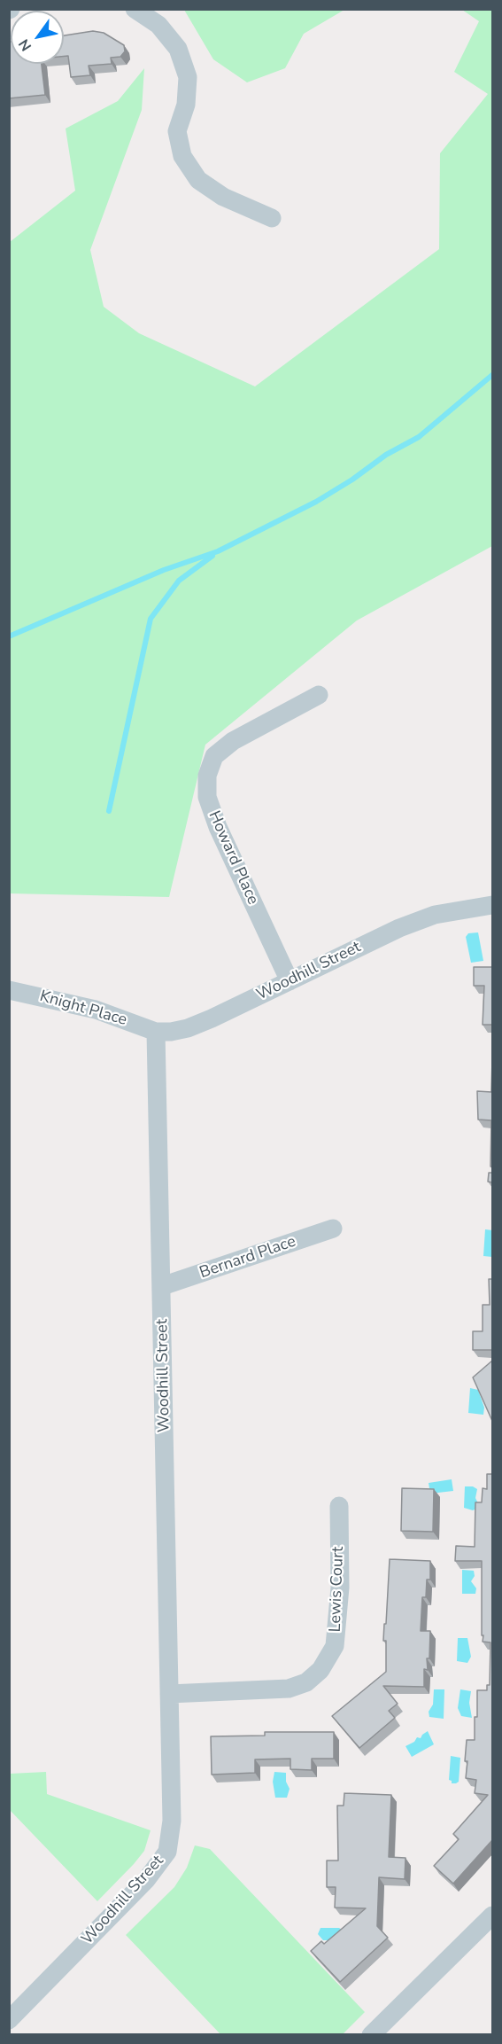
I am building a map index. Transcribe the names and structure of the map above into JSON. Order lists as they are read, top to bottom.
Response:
{
  "streets": {
    "street": [
      "Howard Place",
      "Woodhill Street",
      "Knight Place",
      "Bernard Place",
      "Lewis Court"
    ]
  },
  "crossings": [
    ["Howard Place", "Woodhill Street"],
    ["Woodhill Street", "Knight Place"],
    ["Woodhill Street", "Bernard Place"],
    ["Woodhill Street", "Lewis Court"]
  ],
  "north": "bottom left"
}
